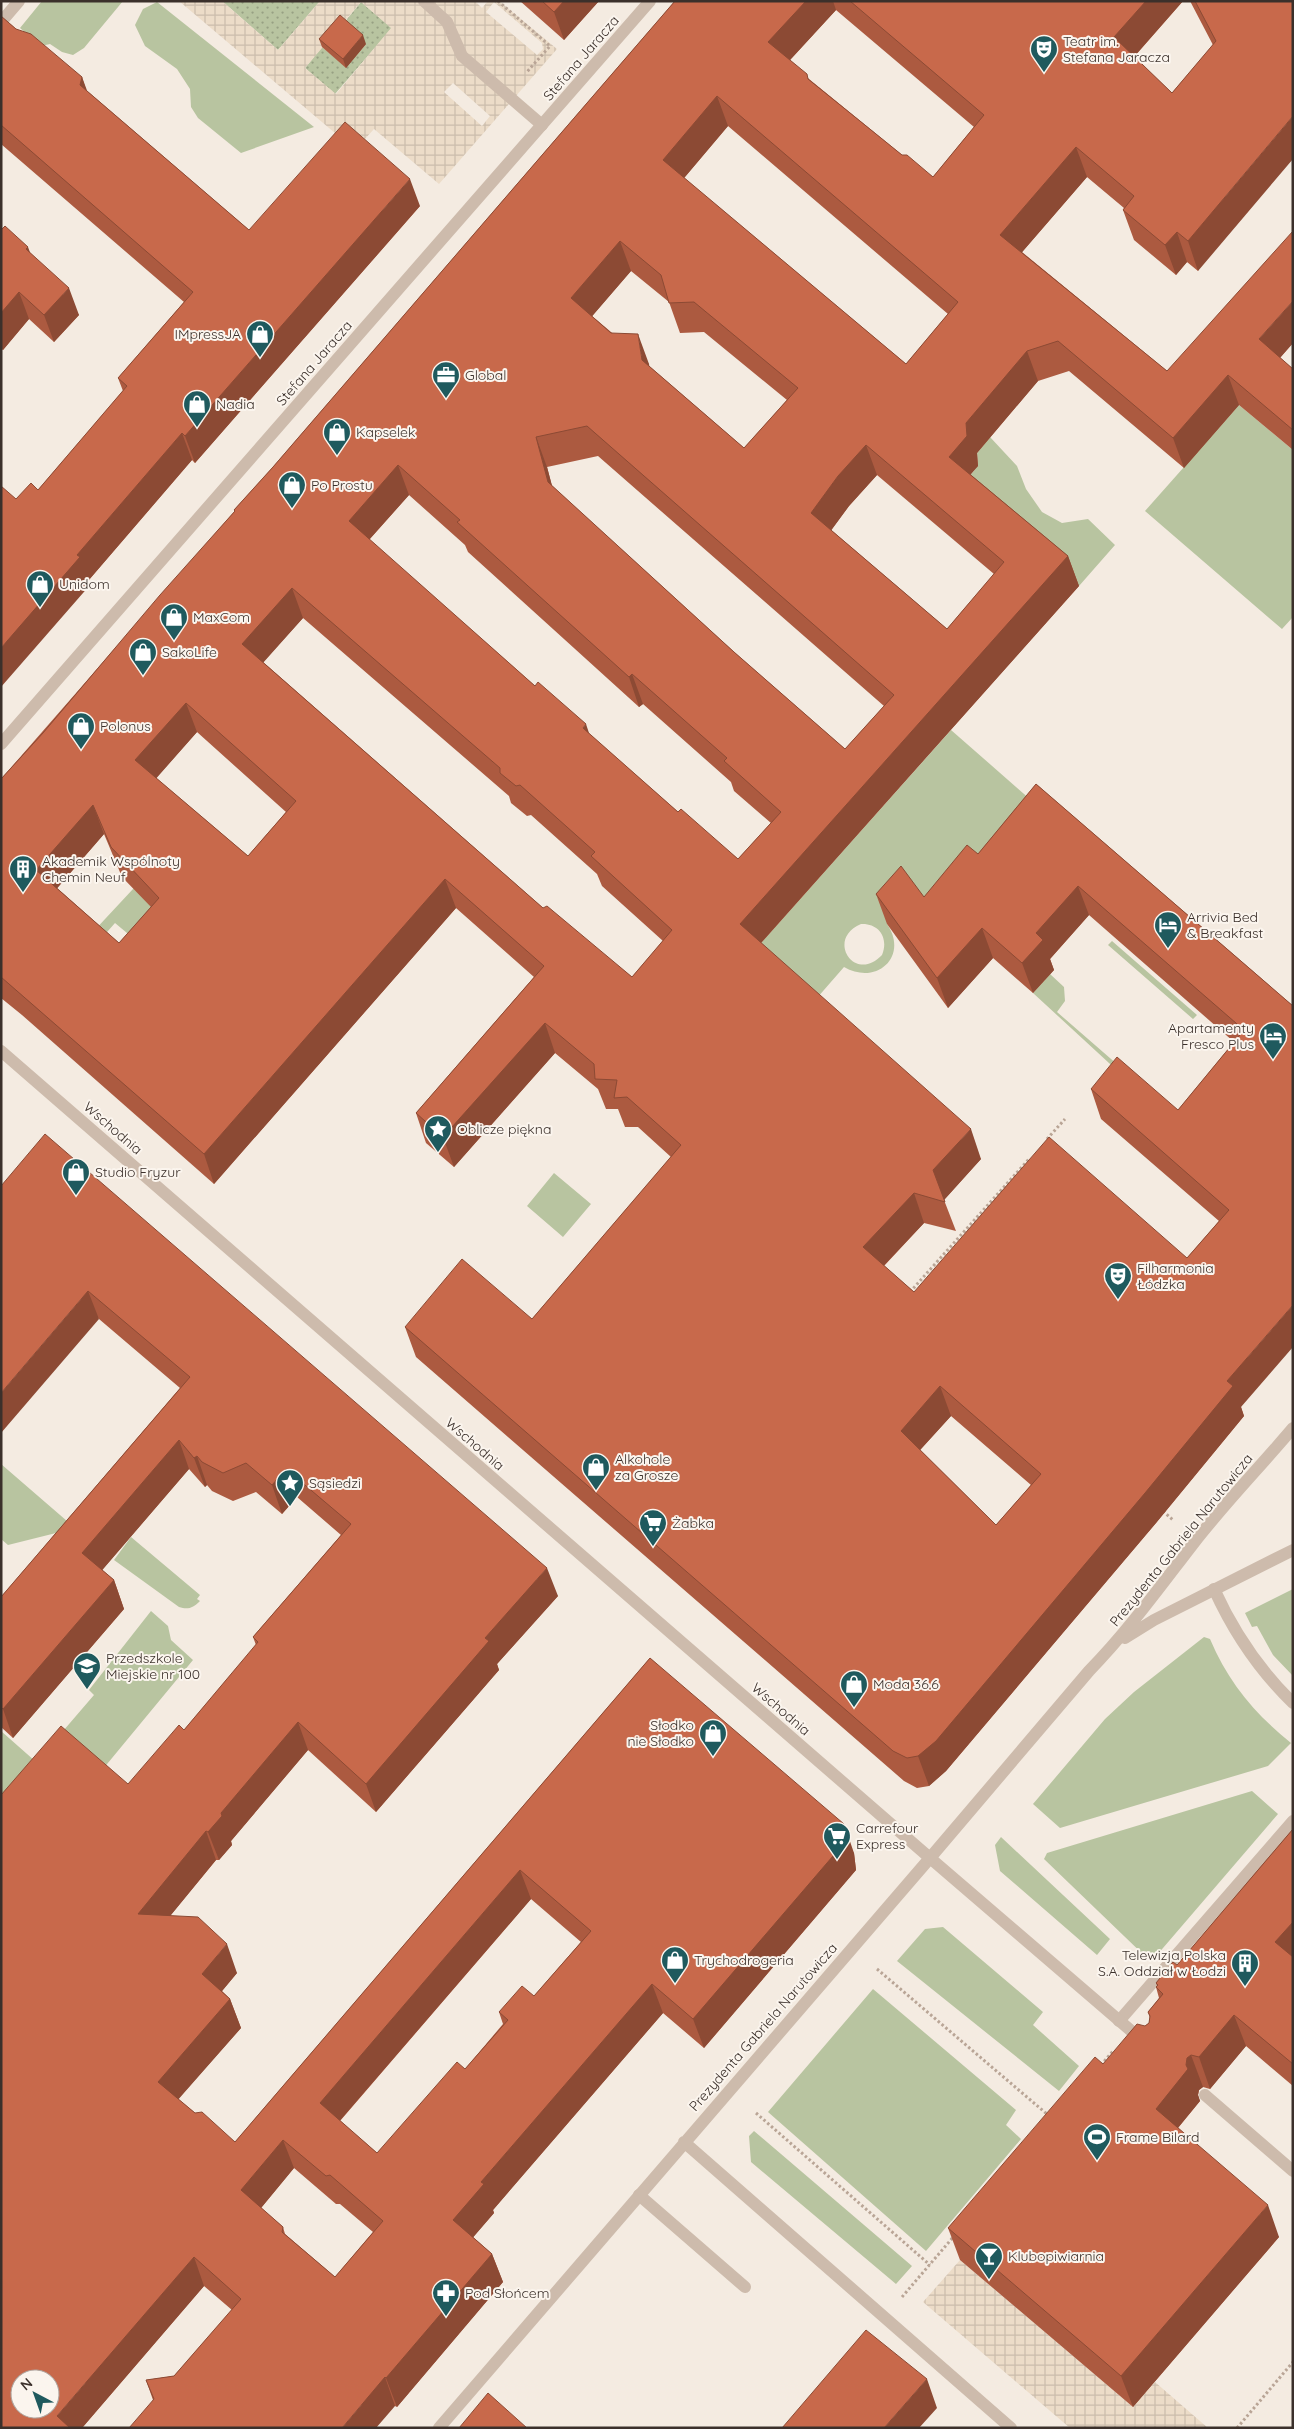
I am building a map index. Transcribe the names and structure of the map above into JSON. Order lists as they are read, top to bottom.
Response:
{
  "streets": {
    "street": ["Stefana Jaracza", "Wschodnia", "Prezydenta Gabriela Narutowicza"]
  },
  "crossings": [
    ["Wschodnia", "Prezydenta Gabriela Narutowicza"]
  ],
  "places": {
    "theatre": ["Teatr im. Stefana Jaracza", "Filharmonia Łódzka"],
    "shop": [
      "IMpressJA",
      "Nadia",
      "Kapselek",
      "Po Prostu",
      "Unidom",
      "MaxCom",
      "SakoLife",
      "Polonus",
      "Studio Fryzur",
      "Alkohole za Grosze",
      "Moda 36.6",
      "Słodko nie Słodko",
      "Trychodrogeria"
    ],
    "office": ["Global"],
    "building": ["Akademik Wspólnoty Chemin Neuf", "Telewizja Polska S.A. Oddział w Łodzi"],
    "hotel": ["Arrivia Bed & Breakfast", "Apartamenty Fresco Plus"],
    "place": ["Oblicze piękna", "Sąsiedzi"],
    "supermarket": ["Żabka", "Carrefour Express"],
    "school or university": ["Przedszkole Miejskie nr 100"],
    "sports": ["Frame Bilard"],
    "bar": ["Klubopiwiarnia"],
    "pharmacy": ["Pod Słońcem"]
  },
  "north": "top left"
}
